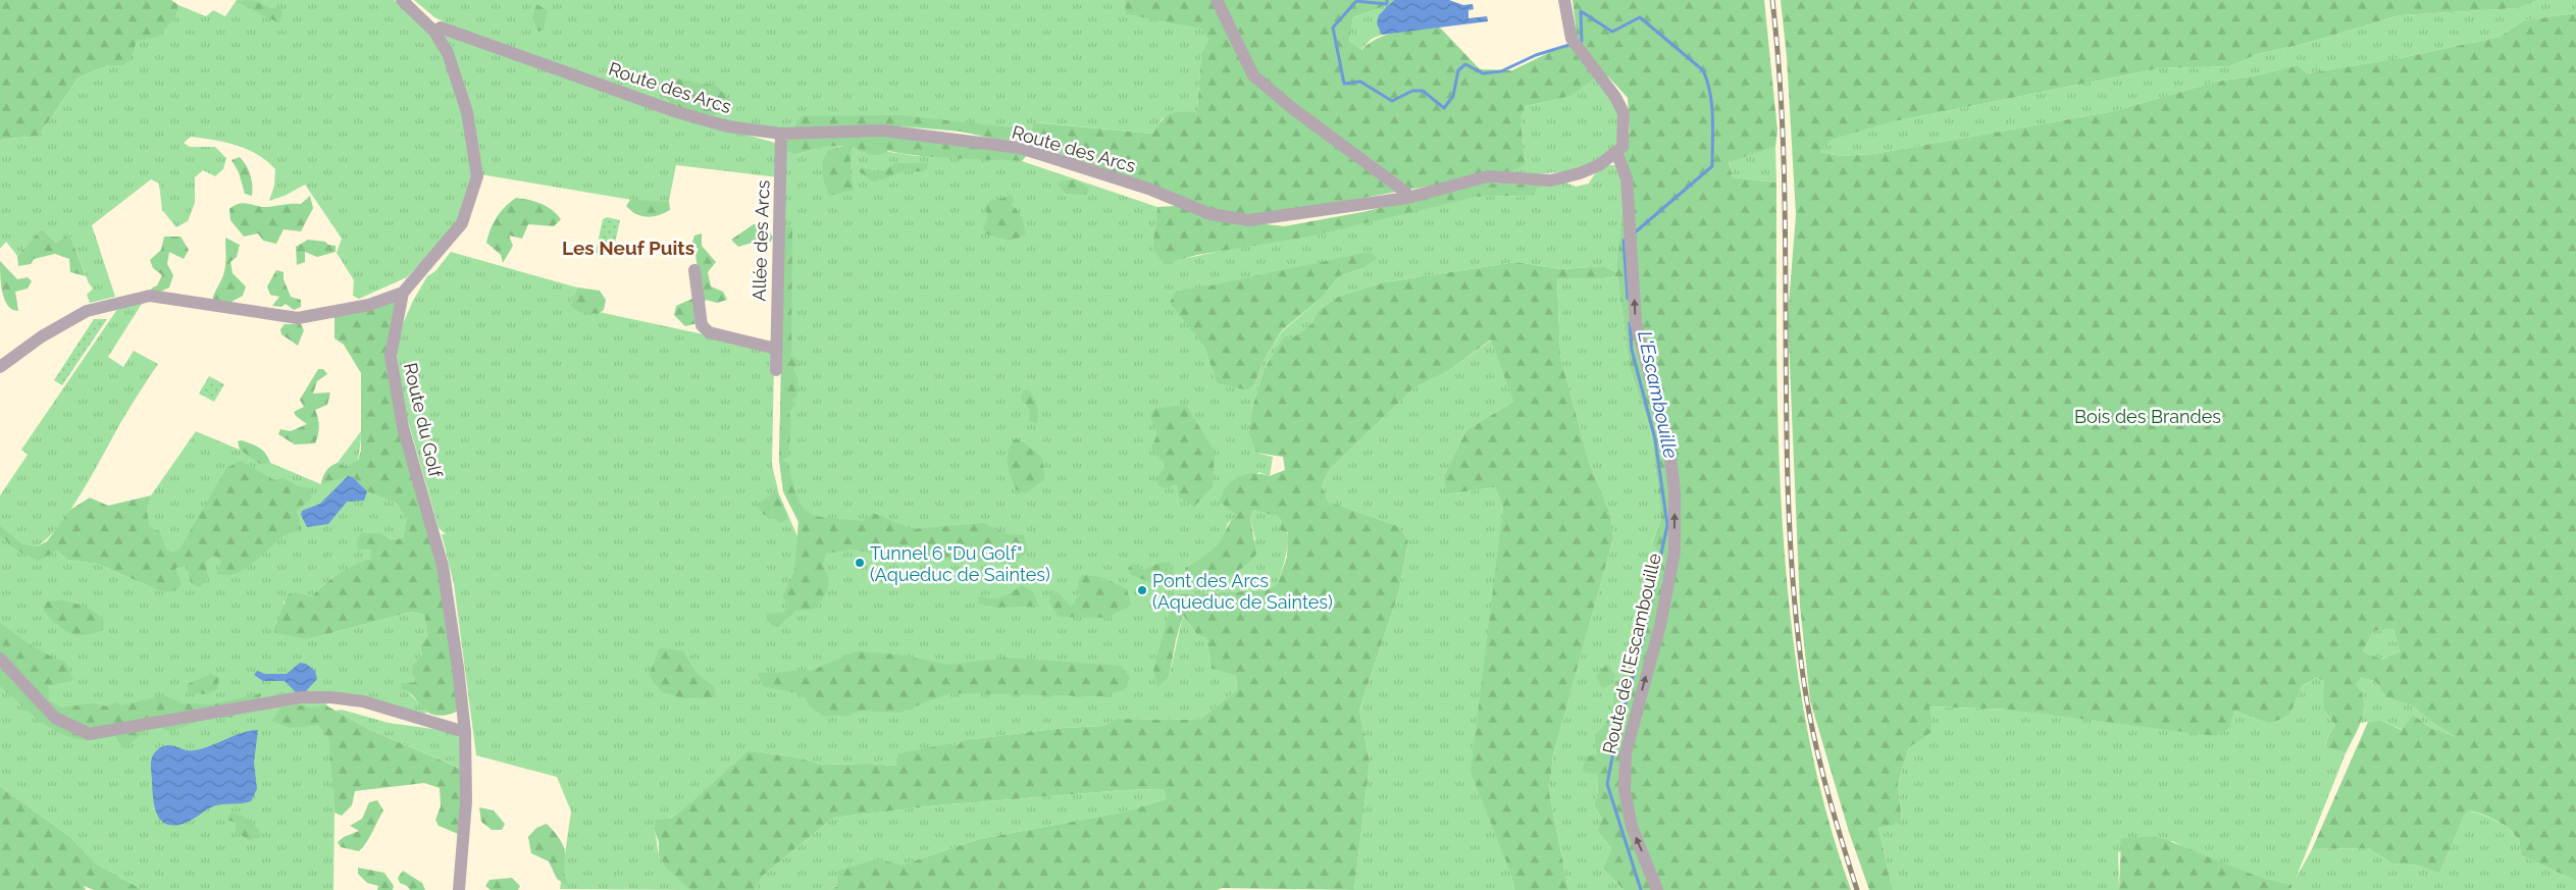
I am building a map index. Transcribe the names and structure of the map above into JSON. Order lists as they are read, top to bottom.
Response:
{
  "streets": {
    "street": [
      "Route des Arcs",
      "Allée des Arcs",
      "Route du Golf",
      "Route de l'Escambouille"
    ]
  },
  "crossings": [
    ["Route des Arcs", "Allée des Arcs"],
    ["Route des Arcs", "Route du Golf"],
    ["Route des Arcs", "Route de l'Escambouille"]
  ],
  "one_way": ["Route de l'Escambouille"],
  "districts": ["Les Neuf Puits"],
  "water": ["L'Escambouille"],
  "parks": ["Bois des Brandes"],
  "places": ["Tunnel 6 \"Du Golf\" (Aqueduc de Saintes)", "Pont des Arcs (Aqueduc de Saintes)"]
}
